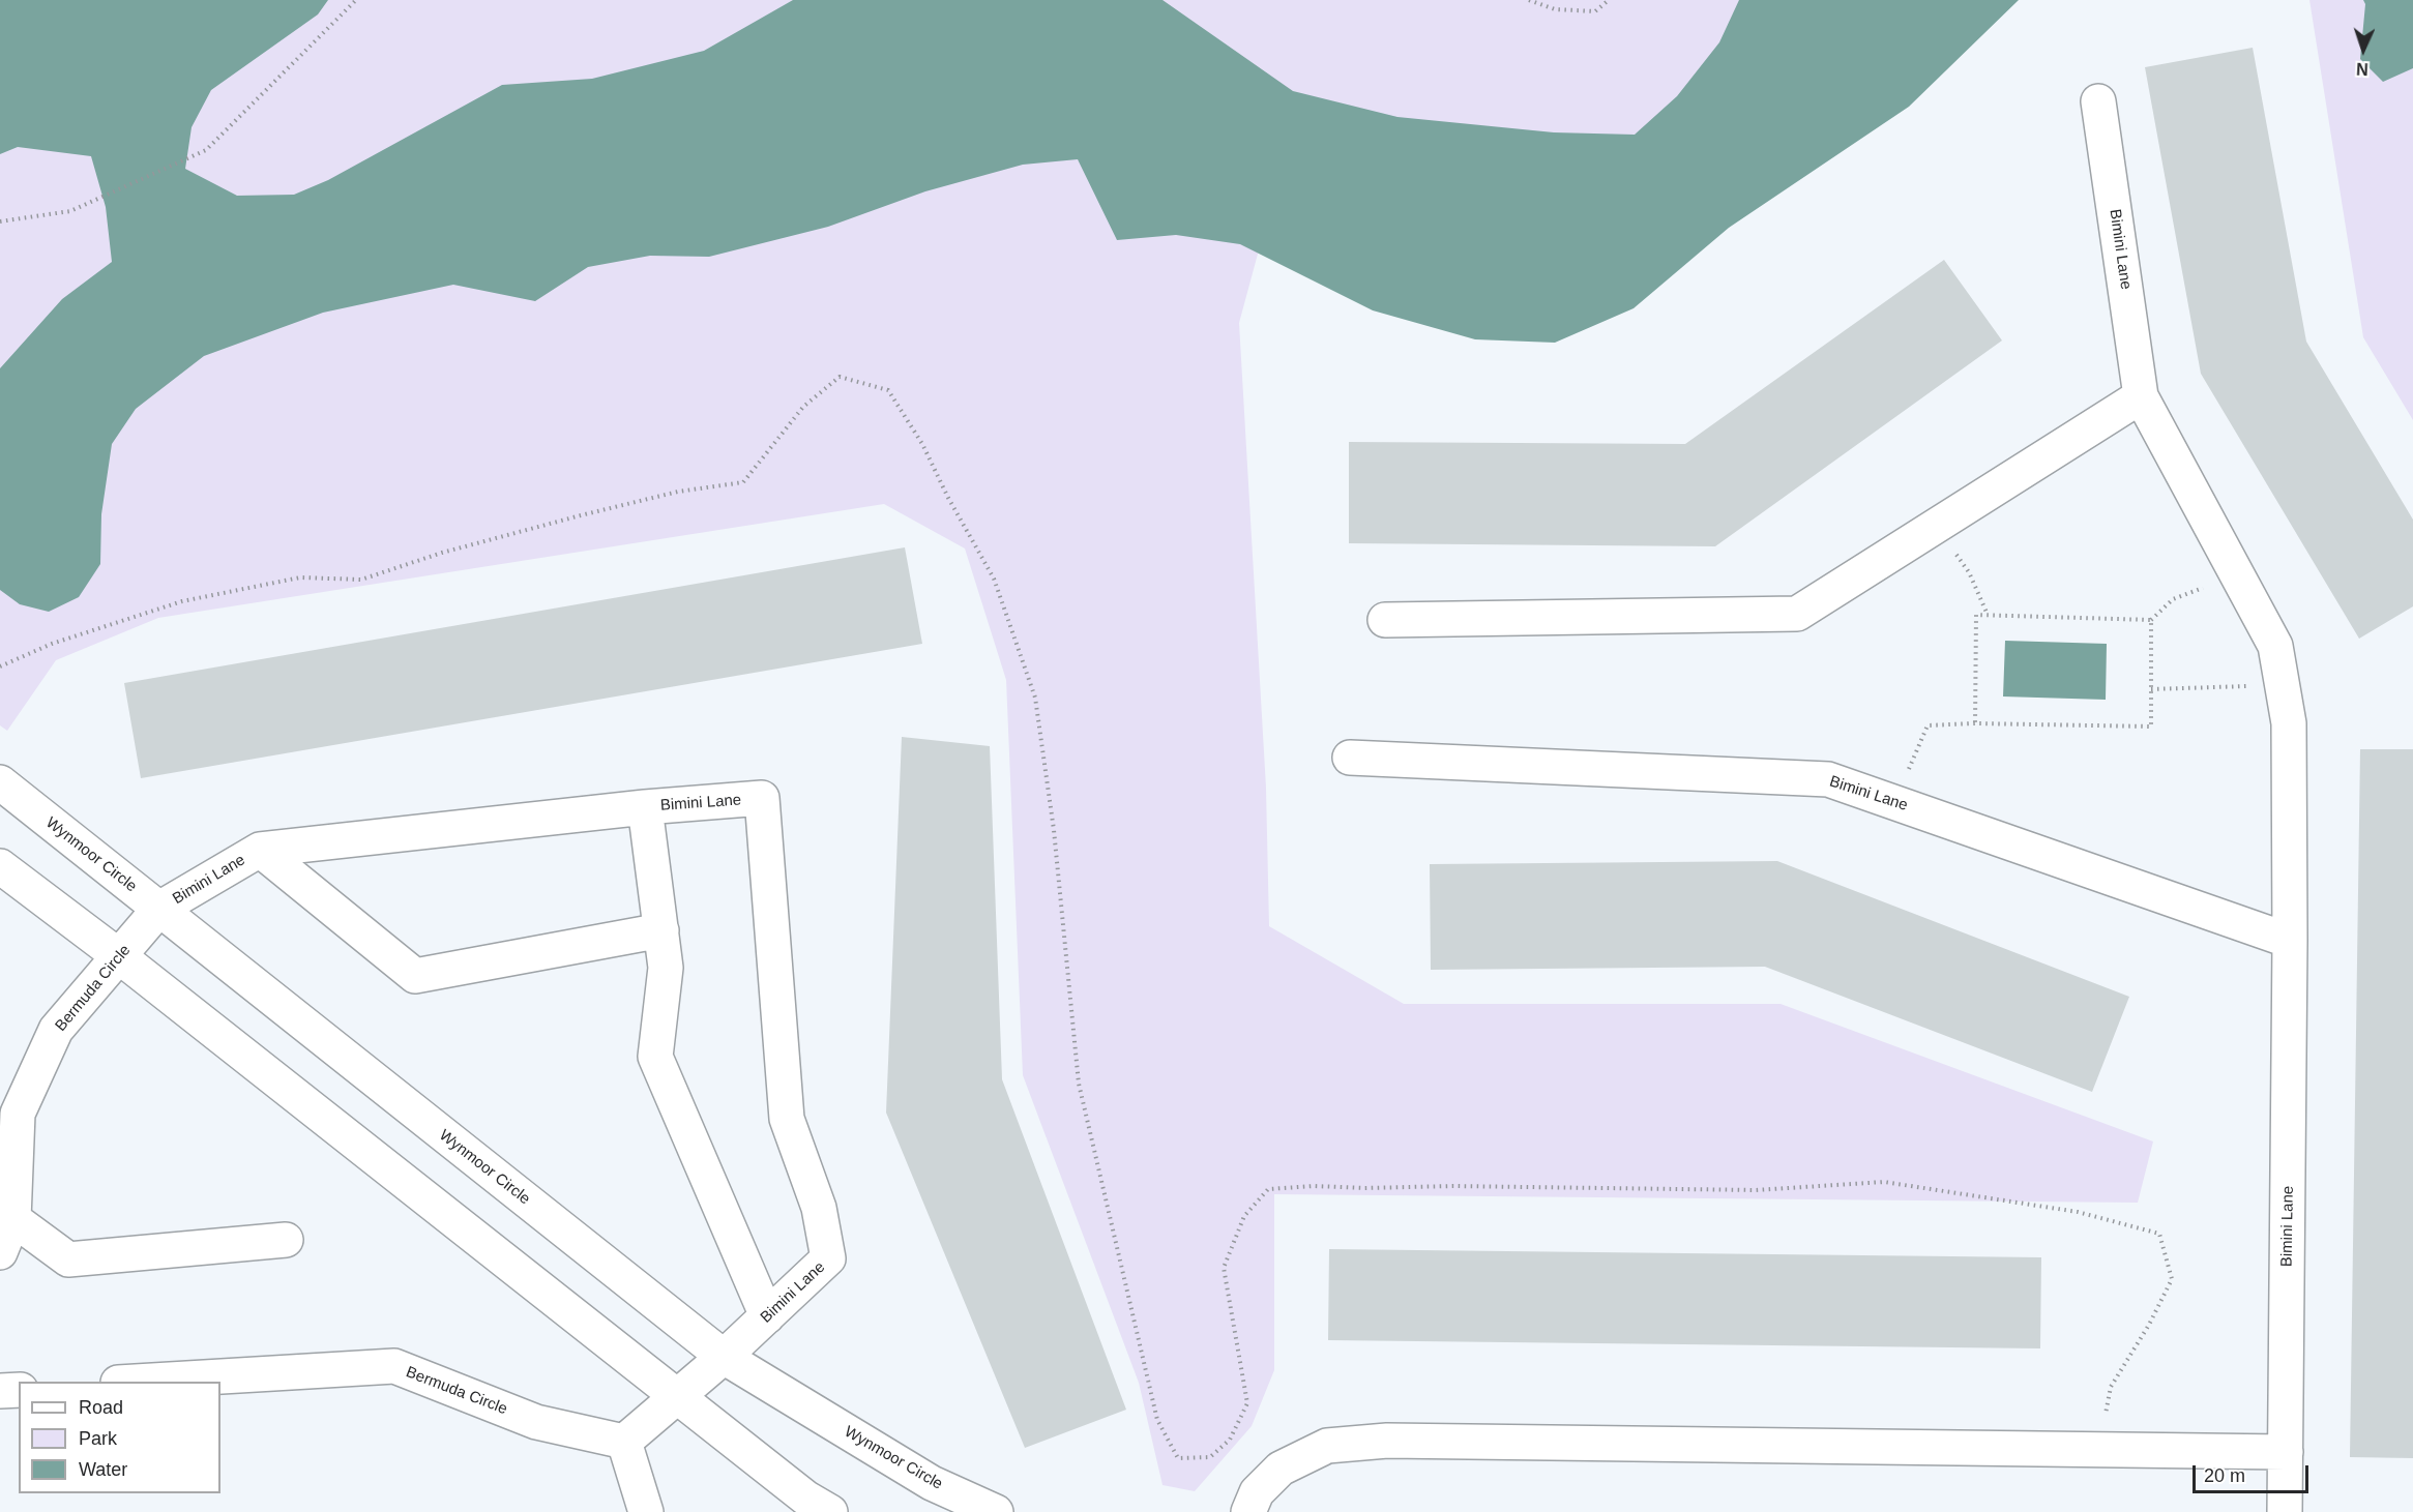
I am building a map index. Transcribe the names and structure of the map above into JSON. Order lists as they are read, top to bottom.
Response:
{
  "streets": {
    "street": ["Bimini Lane", "Wynmoor Circle", "Bermuda Circle"]
  },
  "crossings": [
    ["Bimini Lane", "Wynmoor Circle"],
    ["Bimini Lane", "Bermuda Circle"],
    ["Wynmoor Circle", "Bermuda Circle"]
  ],
  "legend": ["Road", "Park", "Water"],
  "scale_bar": "20 m",
  "north": "bottom"
}
